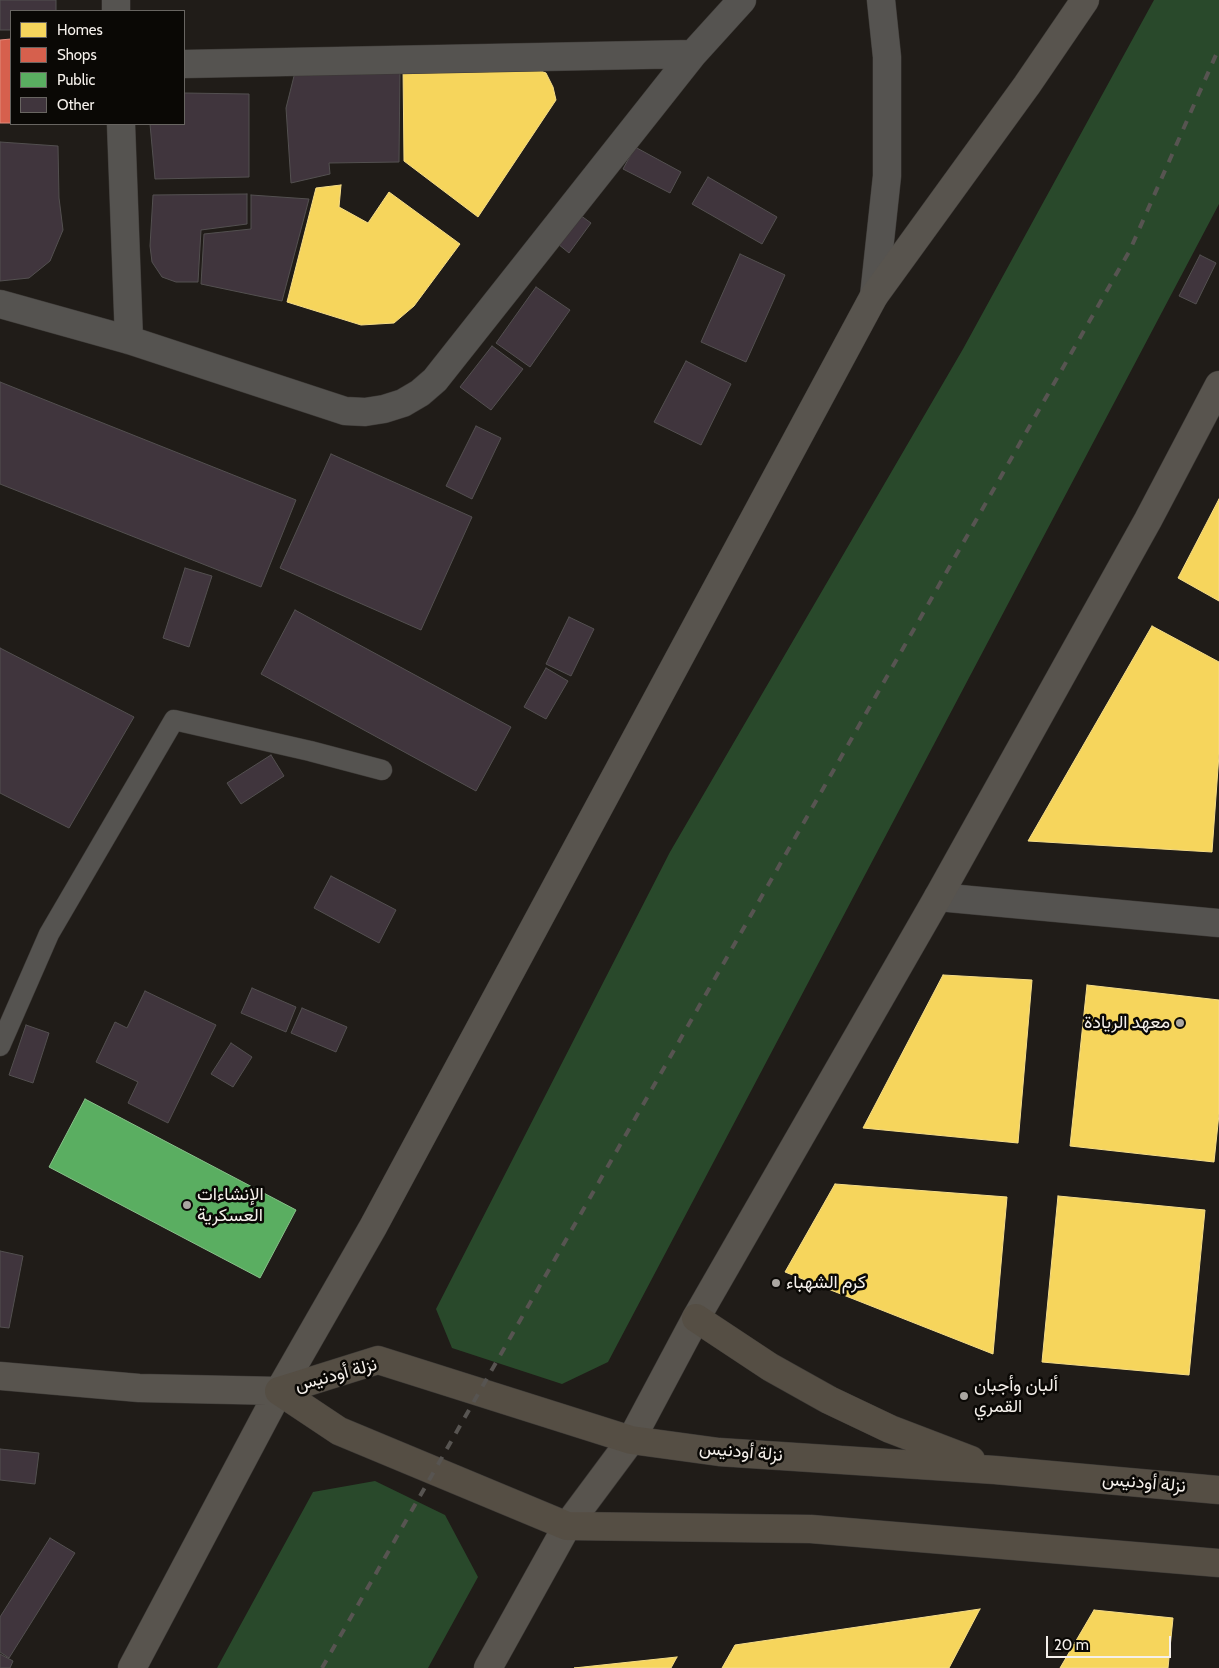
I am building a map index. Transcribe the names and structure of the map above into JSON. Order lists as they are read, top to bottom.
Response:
{
  "streets": {
    "main road": ["نزلة أودنيس"]
  },
  "places": [
    "معهد الريادة",
    "الإنشاءات العسكرية",
    "كرم الشهباء",
    "ألبان وأجبان القمري"
  ],
  "legend": [
    "Homes",
    "Shops",
    "Public",
    "Other"
  ],
  "scale_bar": "20 m"
}
